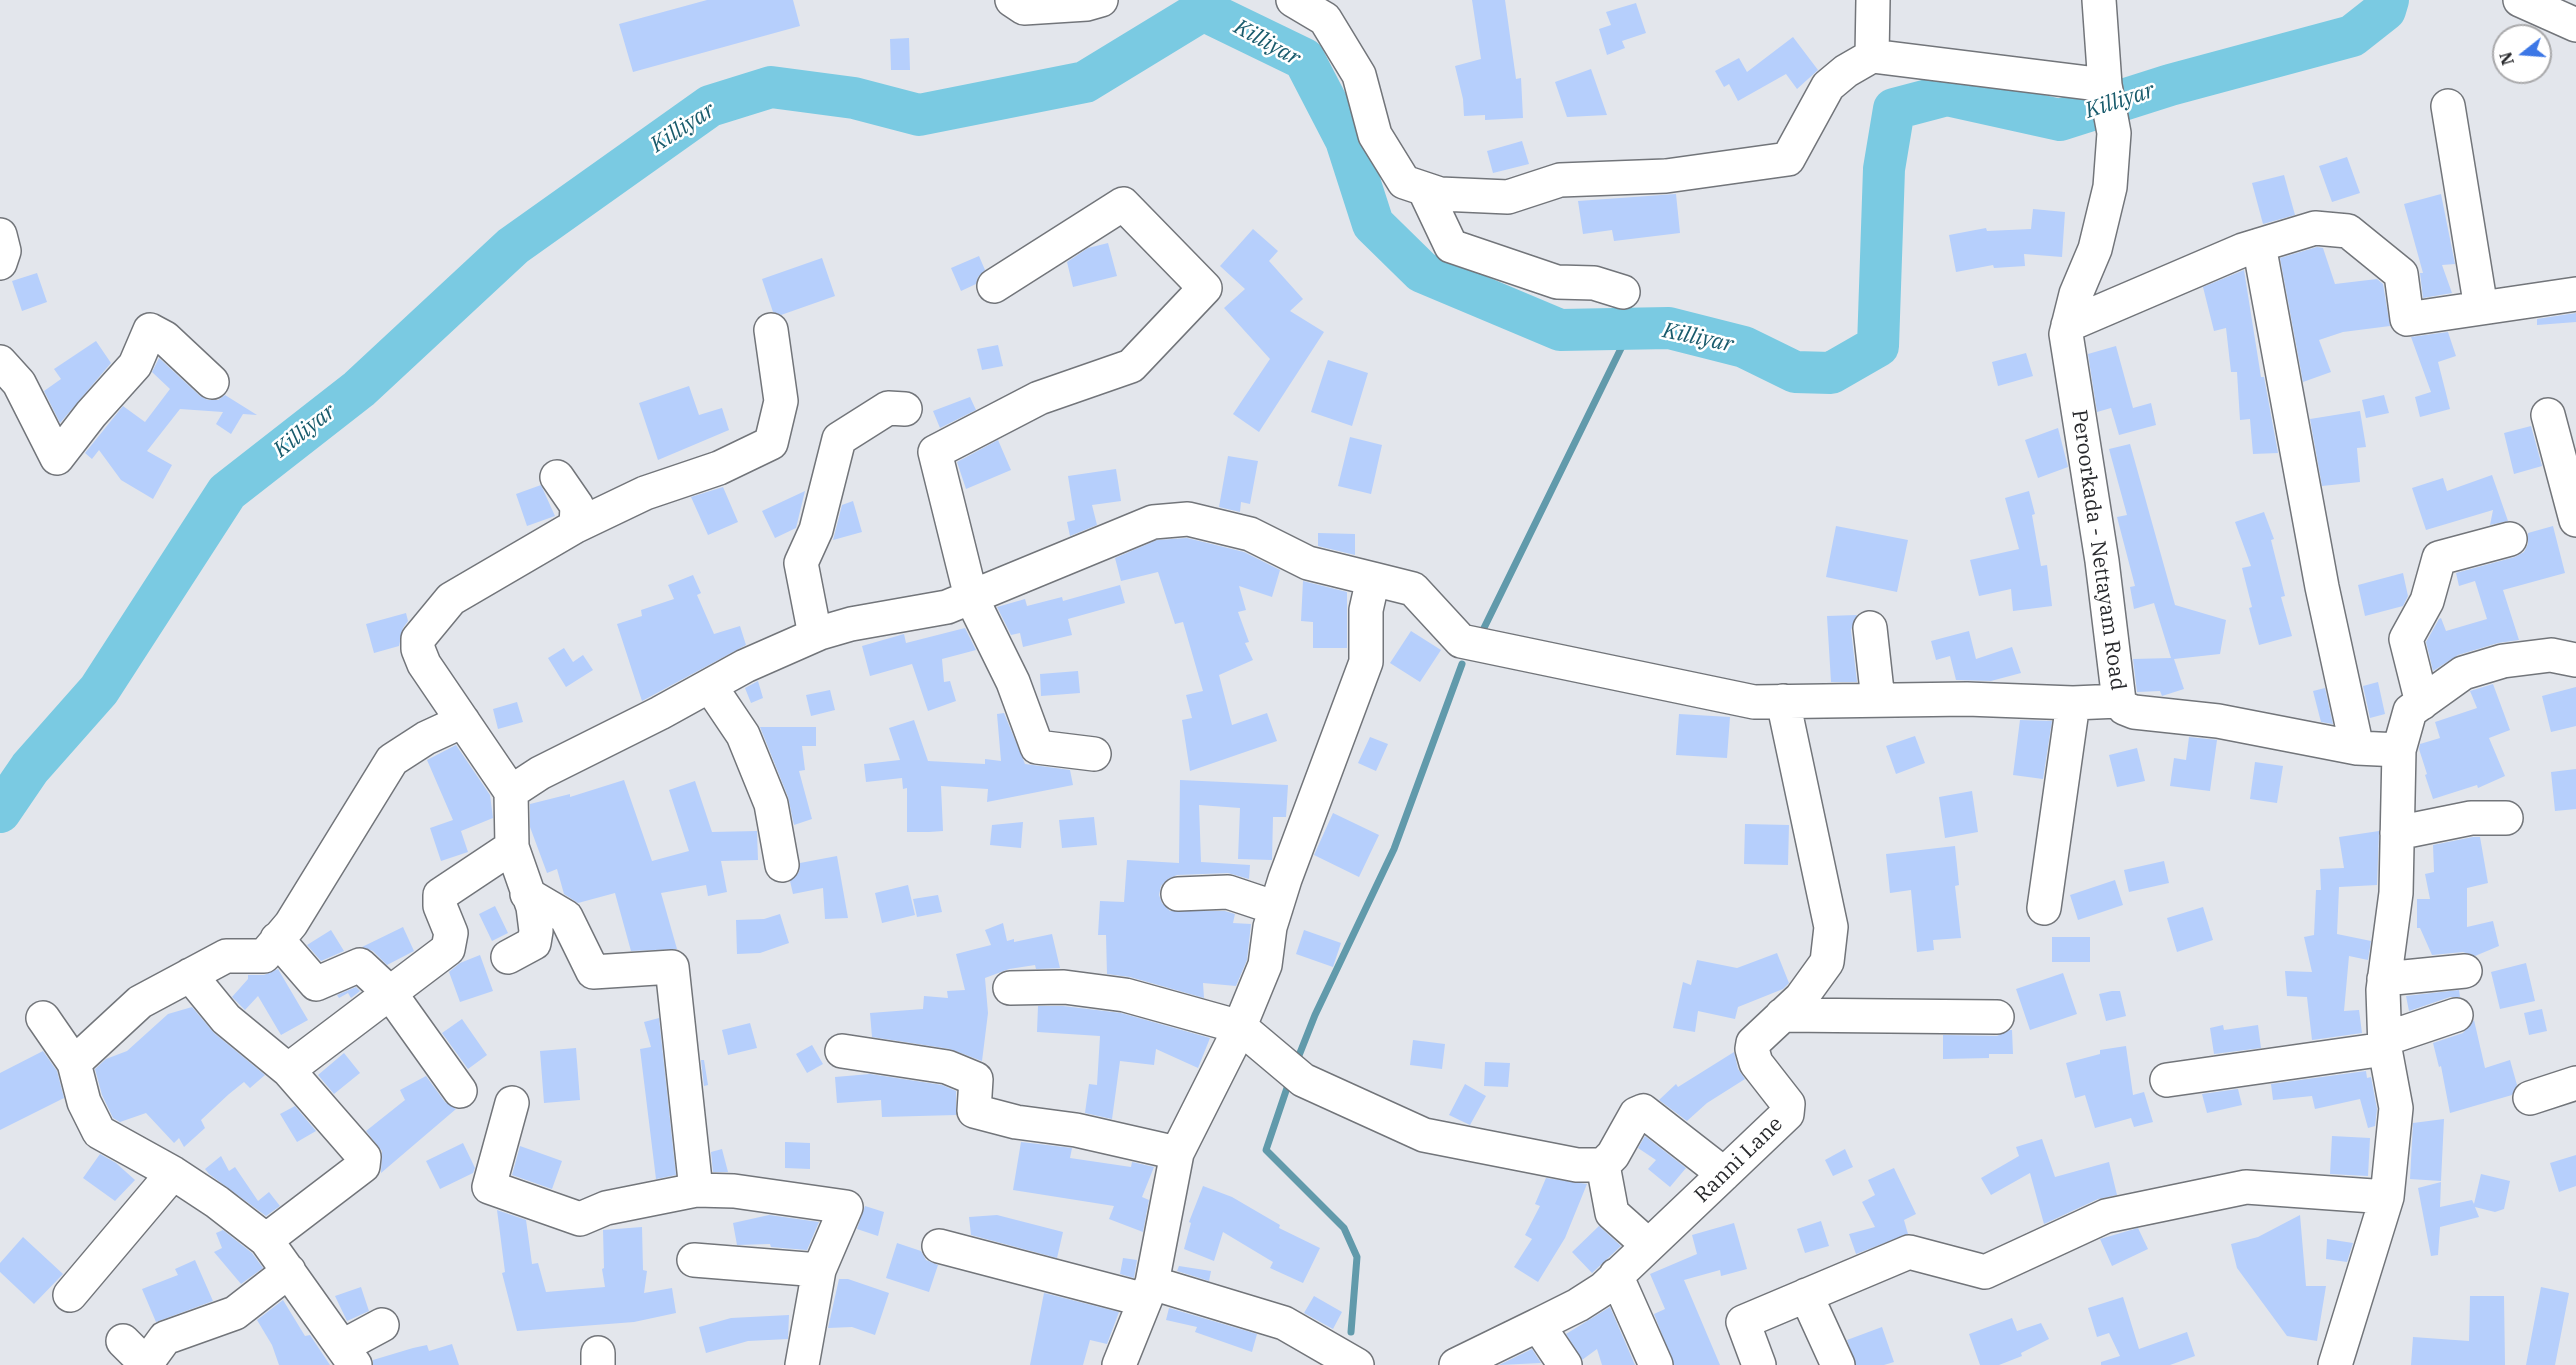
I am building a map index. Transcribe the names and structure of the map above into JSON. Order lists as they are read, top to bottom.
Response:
{
  "streets": {
    "street": ["Peroorkada - Nettayam Road", "Ranni Lane"]
  },
  "water": ["Killiyar"],
  "north": "left"
}
